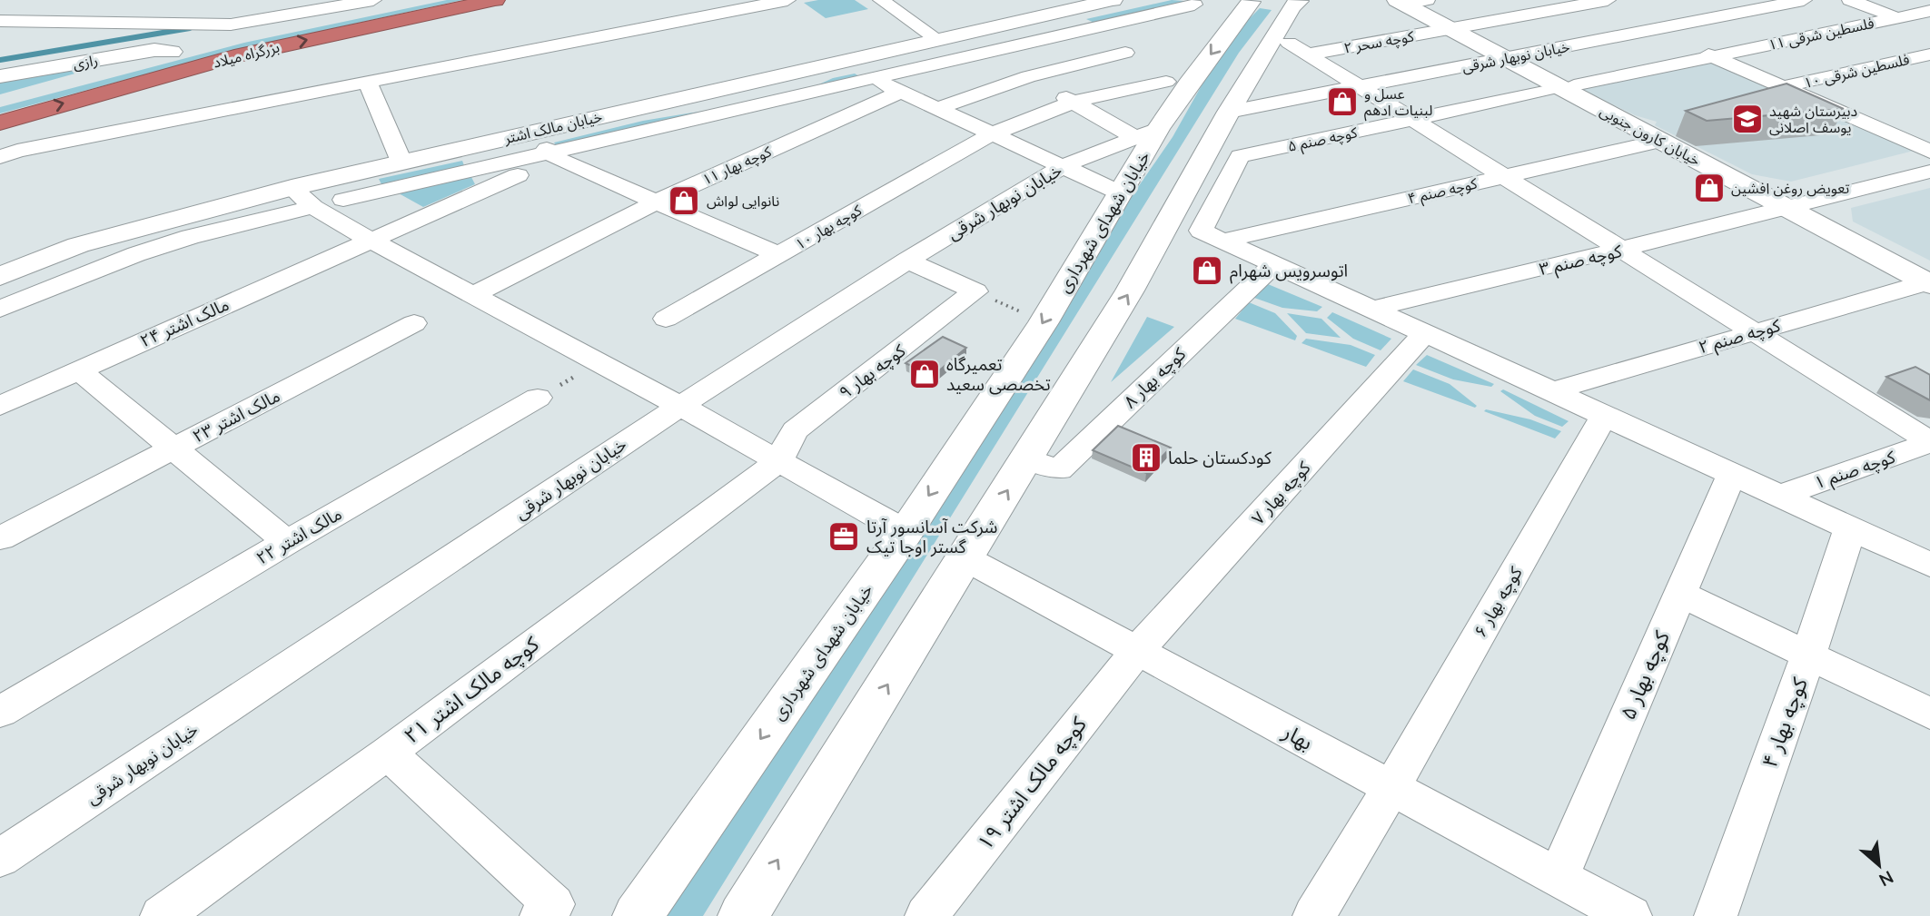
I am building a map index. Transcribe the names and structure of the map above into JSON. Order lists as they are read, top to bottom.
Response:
{
  "streets": {
    "highway": ["بزرگراه میلاد"],
    "main road": [
      "رازی",
      "خیابان مالک اشتر",
      "خیابان کارون جنوبی",
      "خیابان شهدای شهرداری"
    ],
    "street": [
      "فلسطین شرقی ۱۱",
      "کوچه سحر ۲",
      "خیابان نوبهار شرقی",
      "فلسطین شرقی ۱۰",
      "کوچه صنم ۵",
      "کوچه بهار ۱۱",
      "کوچه صنم ۴",
      "کوچه بهار ۱۰",
      "کوچه صنم ۳",
      "مالک اشتر ۲۴",
      "کوچه صنم ۲",
      "کوچه بهار ۹",
      "کوچه بهار ۸",
      "مالک اشتر ۲۳",
      "کوچه صنم ۱",
      "کوچه بهار ۷",
      "مالک اشتر ۲۲",
      "کوچه بهار ۶",
      "کوچه بهار ۵",
      "کوچه مالک اشتر ۲۱",
      "کوچه بهار ۴",
      "بهار",
      "کوچه مالک اشتر ۱۹"
    ]
  },
  "crossings": [
    ["فلسطین شرقی ۱۱", "خیابان کارون جنوبی"],
    ["فلسطین شرقی ۱۱", "کوچه صنم ۵"],
    ["کوچه سحر ۲", "خیابان کارون جنوبی"],
    ["بزرگراه میلاد", "رازی"],
    ["خیابان نوبهار شرقی", "خیابان کارون جنوبی"],
    ["خیابان نوبهار شرقی", "خیابان شهدای شهرداری"],
    ["خیابان کارون جنوبی", "کوچه صنم ۵"],
    ["خیابان کارون جنوبی", "کوچه صنم ۴"],
    ["خیابان کارون جنوبی", "کوچه صنم ۳"],
    ["خیابان کارون جنوبی", "کوچه صنم ۲"],
    ["خیابان شهدای شهرداری", "کوچه بهار ۱۰"],
    ["کوچه بهار ۹", "کوچه مالک اشتر ۲۱"],
    ["کوچه بهار ۷", "بهار"],
    ["کوچه بهار ۷", "کوچه مالک اشتر ۱۹"],
    ["کوچه بهار ۶", "بهار"],
    ["کوچه بهار ۵", "بهار"],
    ["بهار", "کوچه مالک اشتر ۱۹"]
  ],
  "places": {
    "shop": [
      "عسل و لبنیات ادهم",
      "تعویض روغن افشین",
      "نانوایی لواش",
      "اتوسرویس شهرام",
      "تعمیرگاه تخصصی سعید"
    ],
    "school or university": ["دبیرستان شهید یوسف اصلانی"],
    "building": ["کودکستان حلما"],
    "office": ["شرکت آسانسور آرتا گستر اوجا تیک"]
  },
  "north": "bottom right"
}
